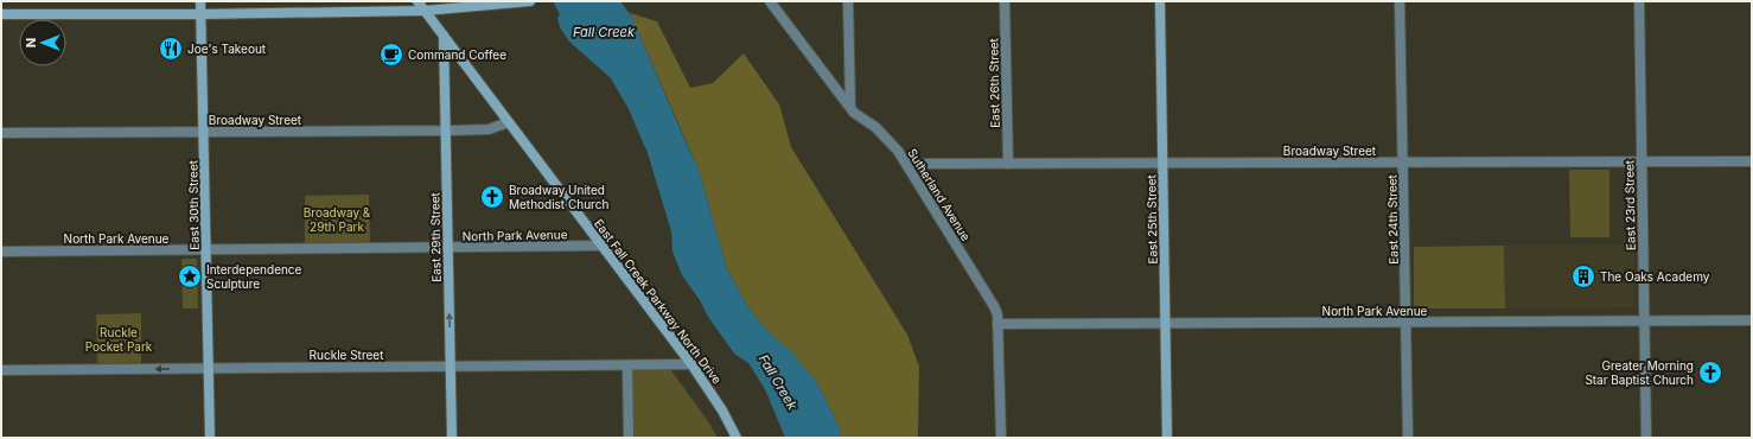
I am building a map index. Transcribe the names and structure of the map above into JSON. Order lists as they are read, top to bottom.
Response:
{
  "streets": {
    "main road": [
      "East 30th Street",
      "East 25th Street",
      "East 29th Street",
      "East Fall Creek Parkway North Drive"
    ],
    "street": [
      "East 26th Street",
      "Broadway Street",
      "Sutherland Avenue",
      "East 23rd Street",
      "East 24th Street",
      "North Park Avenue",
      "Ruckle Street"
    ]
  },
  "crossings": [
    ["East 26th Street", "Broadway Street"],
    ["Broadway Street", "Sutherland Avenue"],
    ["Broadway Street", "East 30th Street"],
    ["Broadway Street", "East 23rd Street"],
    ["Broadway Street", "East 25th Street"],
    ["Broadway Street", "East 24th Street"],
    ["Broadway Street", "East 29th Street"],
    ["Broadway Street", "East Fall Creek Parkway North Drive"],
    ["Sutherland Avenue", "North Park Avenue"],
    ["East 30th Street", "North Park Avenue"],
    ["East 30th Street", "Ruckle Street"],
    ["East 23rd Street", "North Park Avenue"],
    ["East 25th Street", "North Park Avenue"],
    ["East 24th Street", "North Park Avenue"],
    ["North Park Avenue", "East 29th Street"],
    ["North Park Avenue", "East Fall Creek Parkway North Drive"],
    ["East 29th Street", "East Fall Creek Parkway North Drive"],
    ["East 29th Street", "Ruckle Street"],
    ["East Fall Creek Parkway North Drive", "Ruckle Street"]
  ],
  "water": ["Fall Creek"],
  "parks": ["Broadway & 29th Park", "Ruckle Pocket Park"],
  "places": {
    "restaurant": ["Joe's Takeout"],
    "cafe": ["Command Coffee"],
    "church": ["Broadway United Methodist Church", "Greater Morning Star Baptist Church"],
    "place": ["Interdependence Sculpture"],
    "building": ["The Oaks Academy"]
  },
  "north": "left"
}
